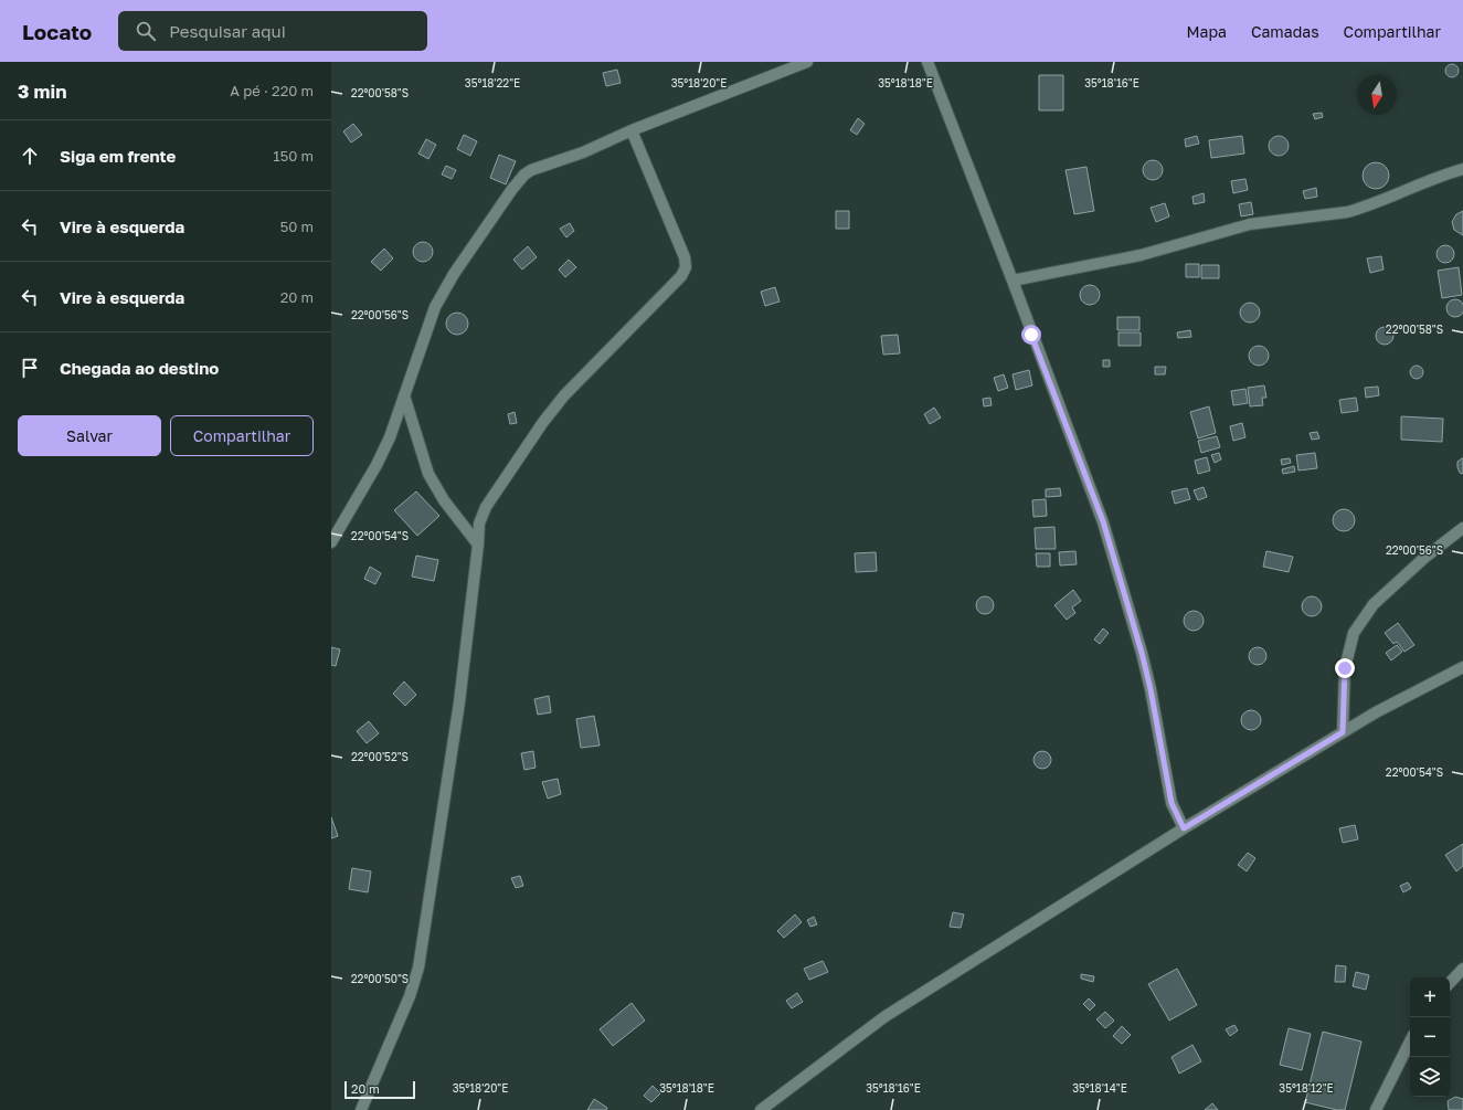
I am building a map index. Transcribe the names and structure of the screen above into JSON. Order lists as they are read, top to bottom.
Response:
{
  "scale_bar": "20 m",
  "north": "bottom",
  "page": {
    "header": "Locato",
    "search": "Pesquisar aqui",
    "nav": ["Mapa", "Camadas", "Compartilhar"],
    "heading": ["3 min", "A pé · 220 m"],
    "list": [
      ["Siga em frente", "150 m"],
      ["Vire à esquerda", "50 m"],
      ["Vire à esquerda", "20 m"],
      "Chegada ao destino"
    ],
    "buttons": ["Salvar", "Compartilhar"],
    "map_buttons": ["+", "−"],
    "scale": "20 m"
  },
  "coordinates": [
    "35°18'22\"E",
    "35°18'20\"E",
    "35°18'18\"E",
    "35°18'16\"E",
    "22°00'58\"S",
    "22°00'56\"S",
    "22°00'54\"S",
    "22°00'52\"S",
    "22°00'50\"S",
    "35°18'14\"E",
    "35°18'12\"E"
  ]
}
